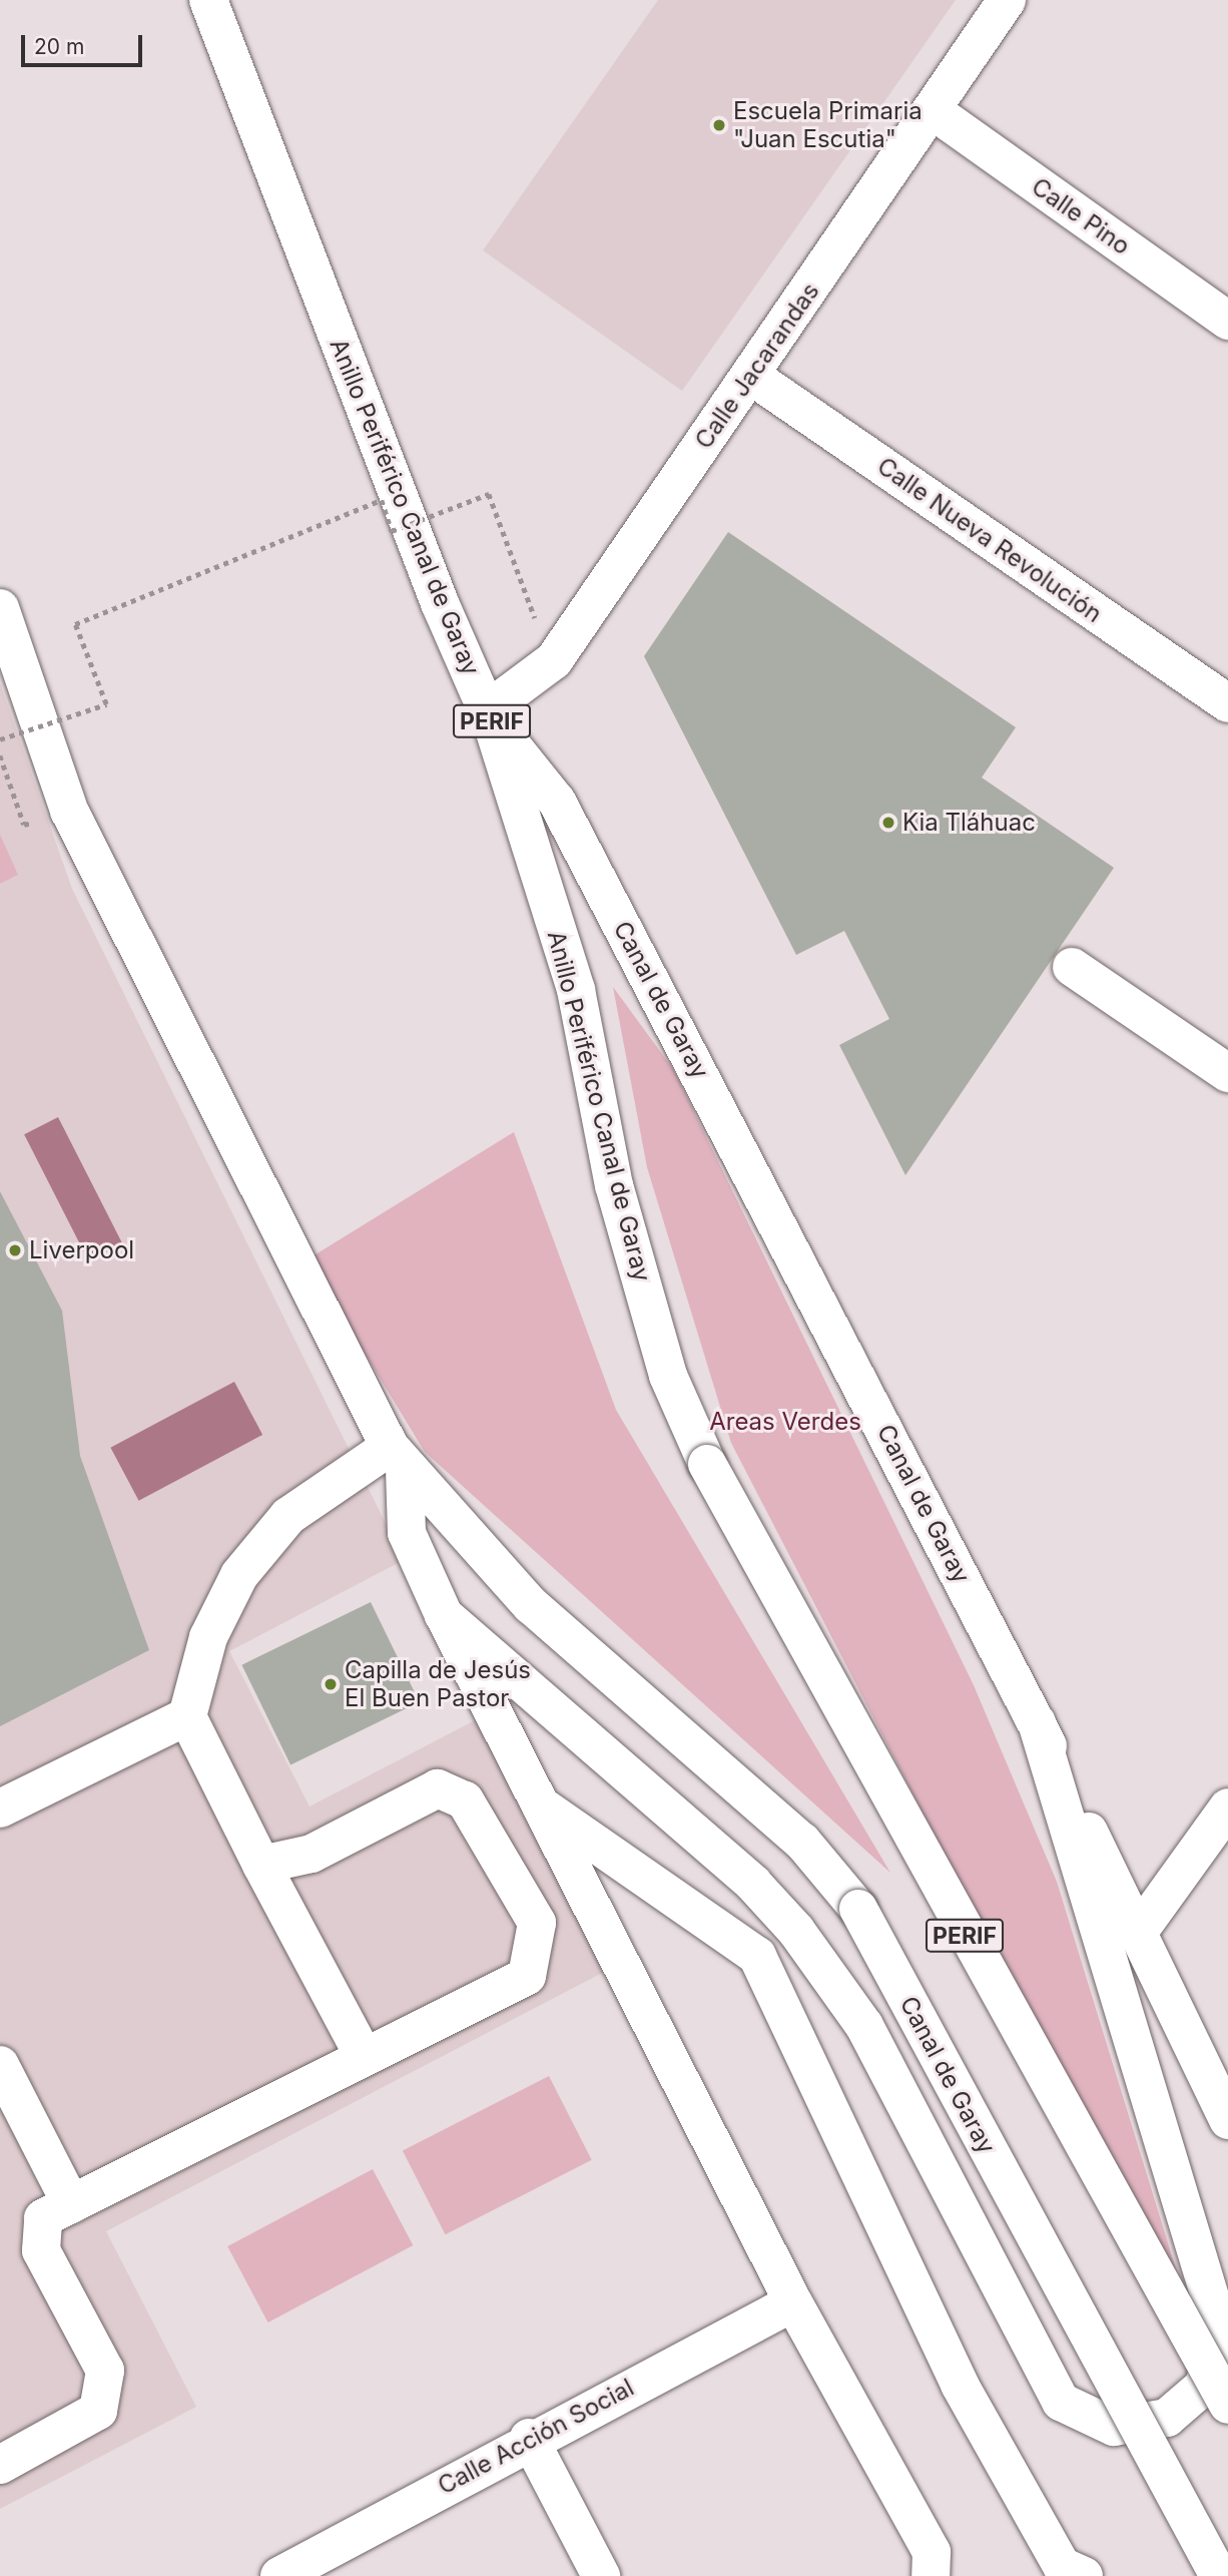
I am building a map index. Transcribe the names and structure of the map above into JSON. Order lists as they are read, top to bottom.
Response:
{
  "streets": {
    "main road": [
      "Calle Pino",
      "Calle Jacarandas",
      "Anillo Periférico Canal de Garay",
      "Calle Nueva Revolución",
      "PERIF",
      "Canal de Garay",
      "Calle Acción Social"
    ]
  },
  "crossings": [
    ["Calle Pino", "Calle Jacarandas"],
    ["Calle Jacarandas", "Anillo Periférico Canal de Garay"],
    ["Calle Jacarandas", "Calle Nueva Revolución"],
    ["Calle Jacarandas", "Canal de Garay"],
    ["Anillo Periférico Canal de Garay", "Canal de Garay"],
    ["PERIF", "Canal de Garay"]
  ],
  "parks": ["Areas Verdes"],
  "places": [
    "Escuela Primaria \"Juan Escutia\"",
    "Kia Tláhuac",
    "Liverpool",
    "Capilla de Jesús El Buen Pastor"
  ],
  "scale_bar": "20 m"
}
